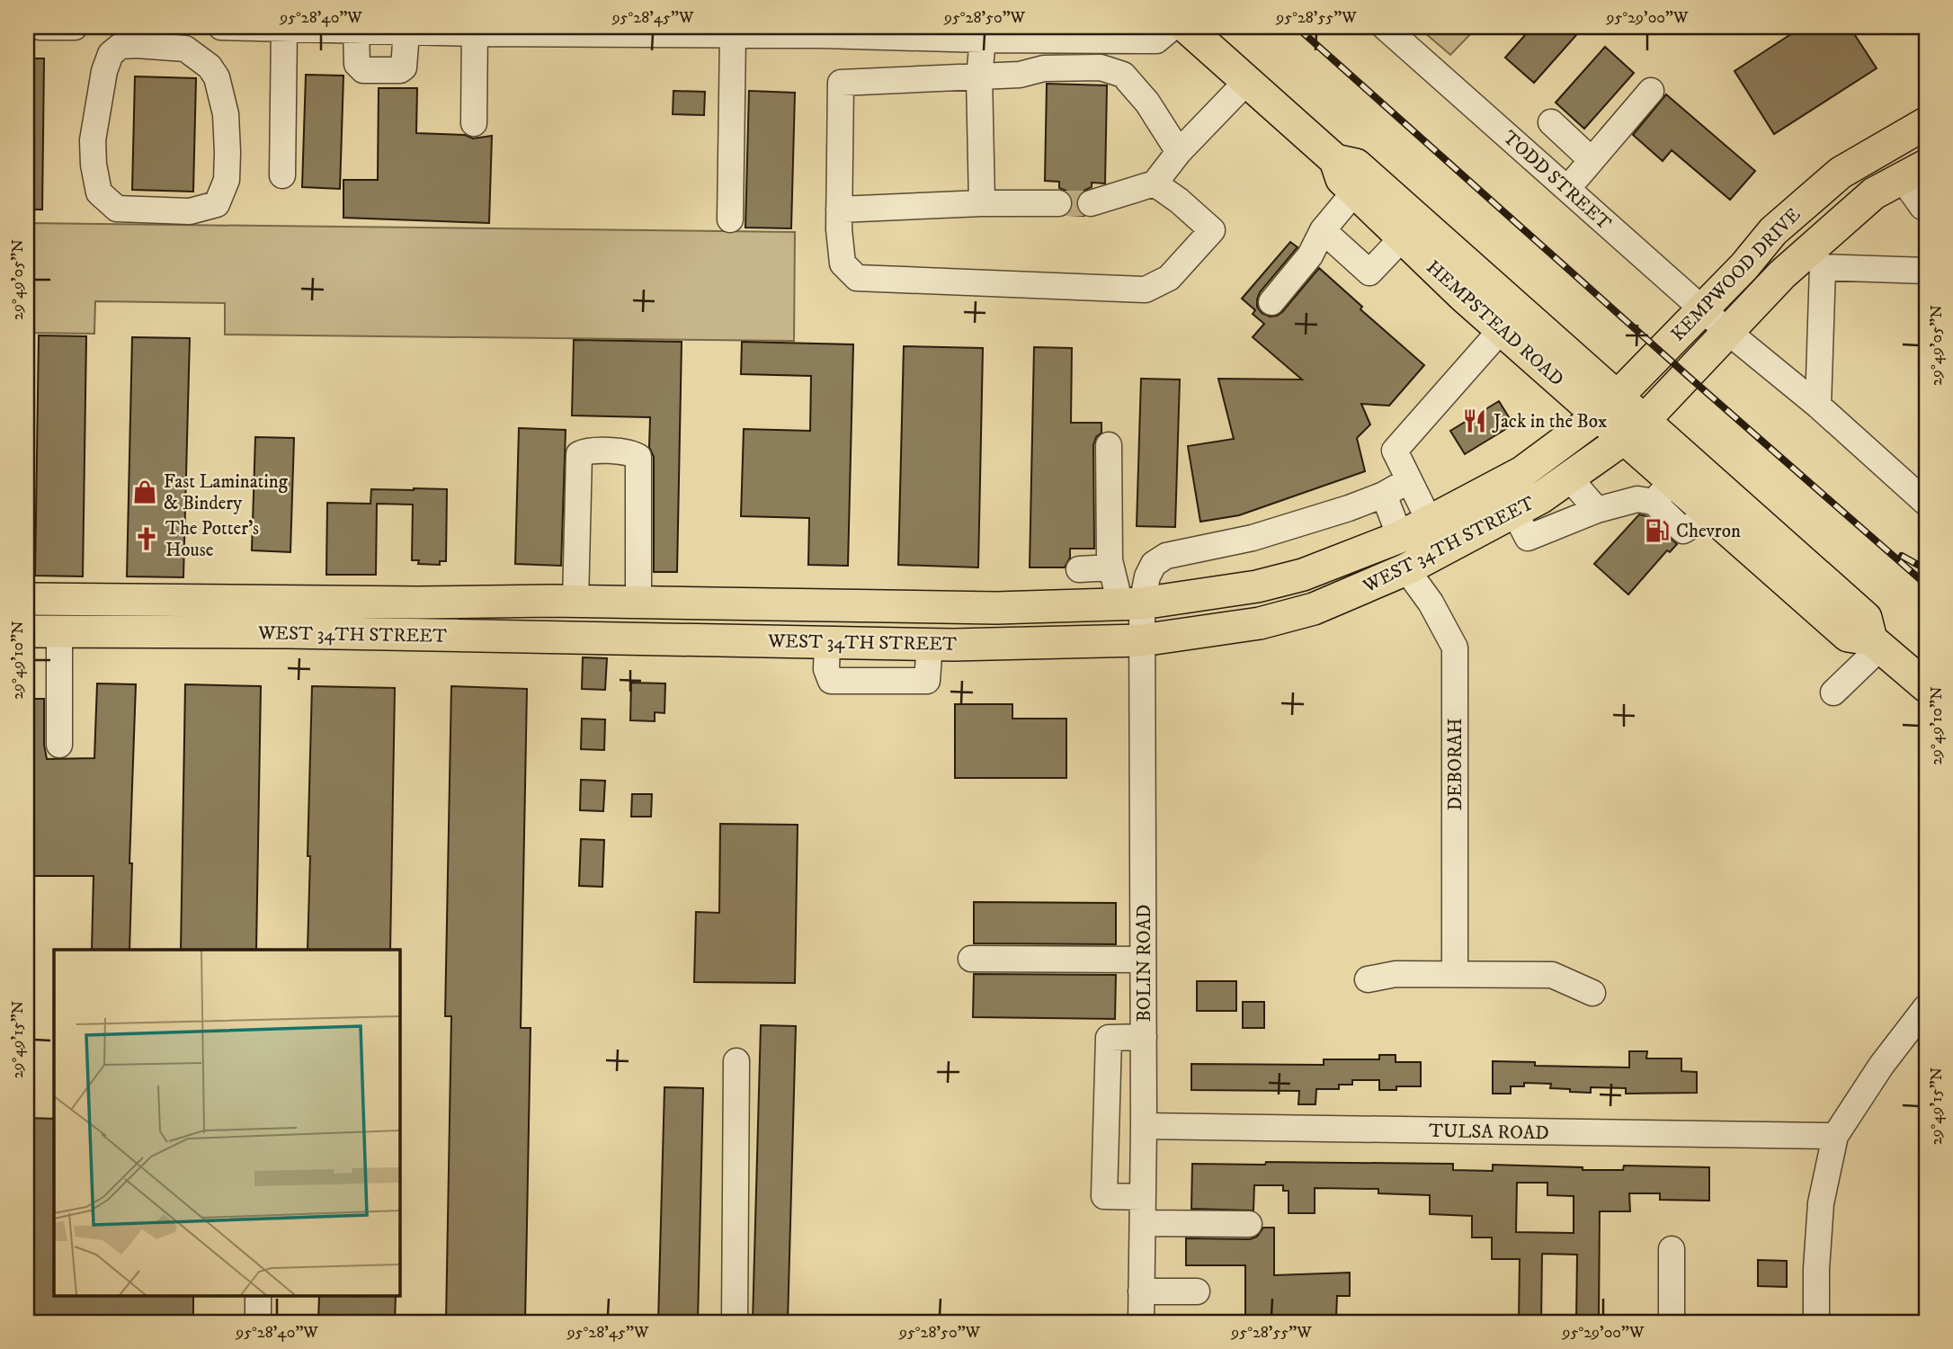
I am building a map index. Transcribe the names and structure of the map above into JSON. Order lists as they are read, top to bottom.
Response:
{
  "streets": {
    "main road": ["KEMPWOOD DRIVE", "HEMPSTEAD ROAD", "WEST 34TH STREET"],
    "street": [
      "TODD STREET",
      "DEBORAH",
      "BOLIN ROAD",
      "TULSA ROAD"
    ]
  },
  "crossings": [
    ["TODD STREET", "KEMPWOOD DRIVE"],
    ["KEMPWOOD DRIVE", "HEMPSTEAD ROAD"],
    ["KEMPWOOD DRIVE", "WEST 34TH STREET"],
    ["HEMPSTEAD ROAD", "WEST 34TH STREET"],
    ["WEST 34TH STREET", "DEBORAH"],
    ["WEST 34TH STREET", "BOLIN ROAD"],
    ["BOLIN ROAD", "TULSA ROAD"]
  ],
  "places": {
    "restaurant": ["Jack in the Box"],
    "shop": ["Fast Laminating & Bindery"],
    "fuel station": ["Chevron"],
    "church": ["The Potter's House"]
  },
  "coordinates": [
    "95°28'40\"W",
    "95°28'45\"W",
    "95°28'50\"W",
    "95°28'55\"W",
    "95°29'00\"W",
    "29°49'05\"N",
    "29°49'10\"N",
    "29°49'15\"N"
  ]
}
